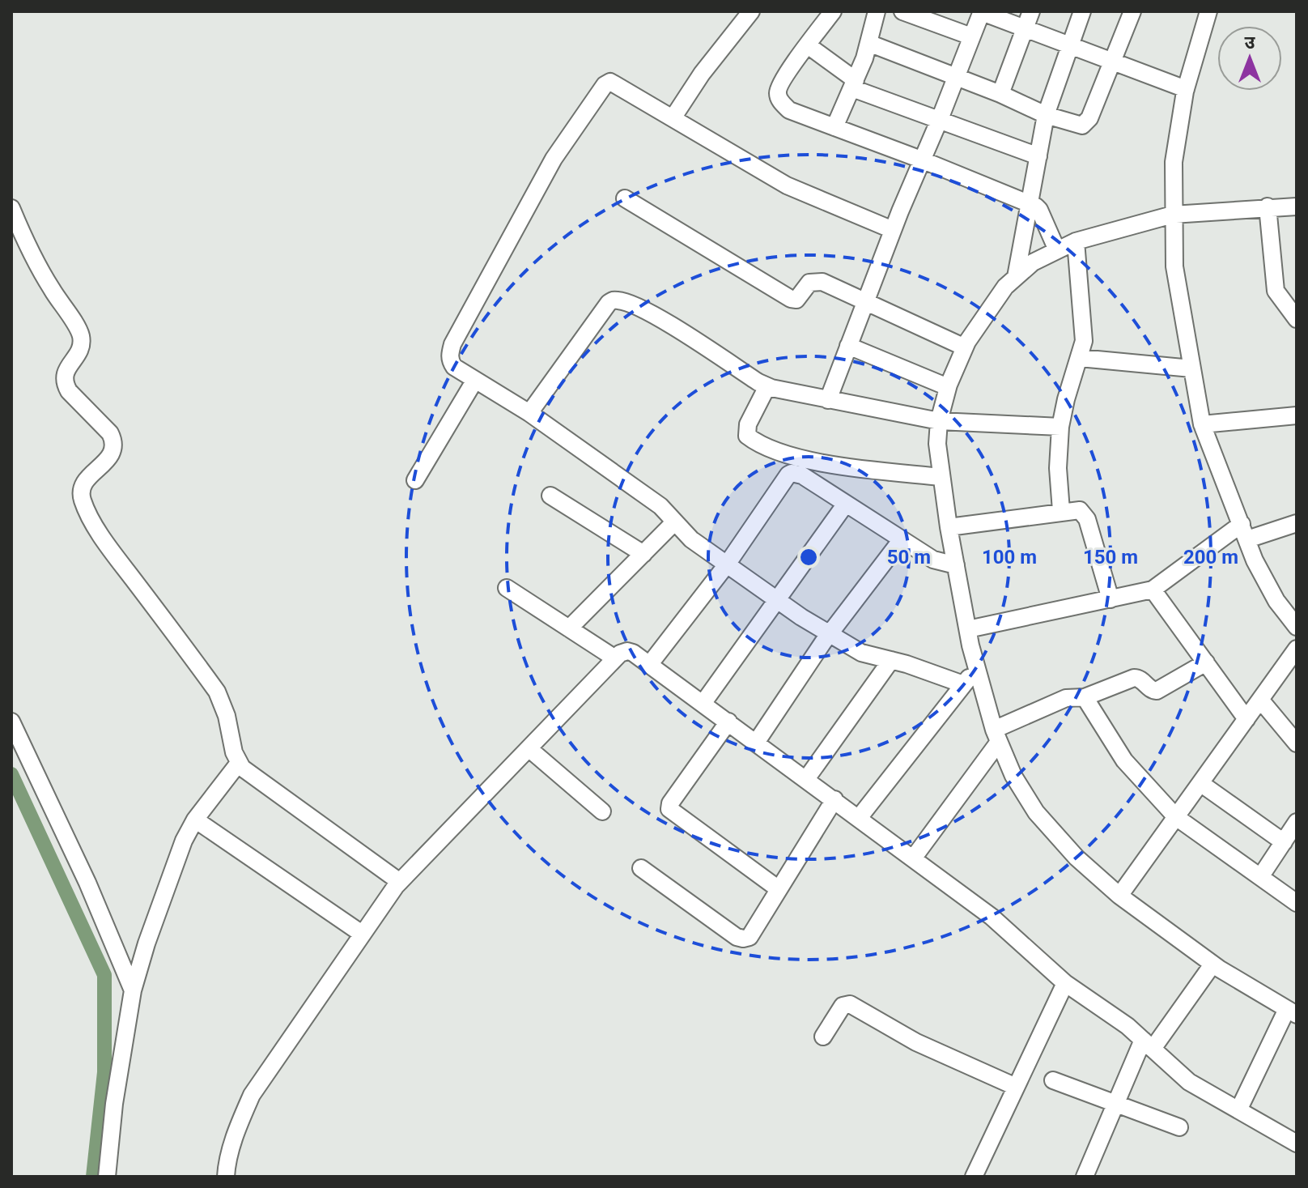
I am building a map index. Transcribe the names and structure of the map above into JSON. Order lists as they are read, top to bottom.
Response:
{
  "north": "top",
  "rings": [
    "50 m",
    "100 m",
    "150 m",
    "200 m"
  ]
}
